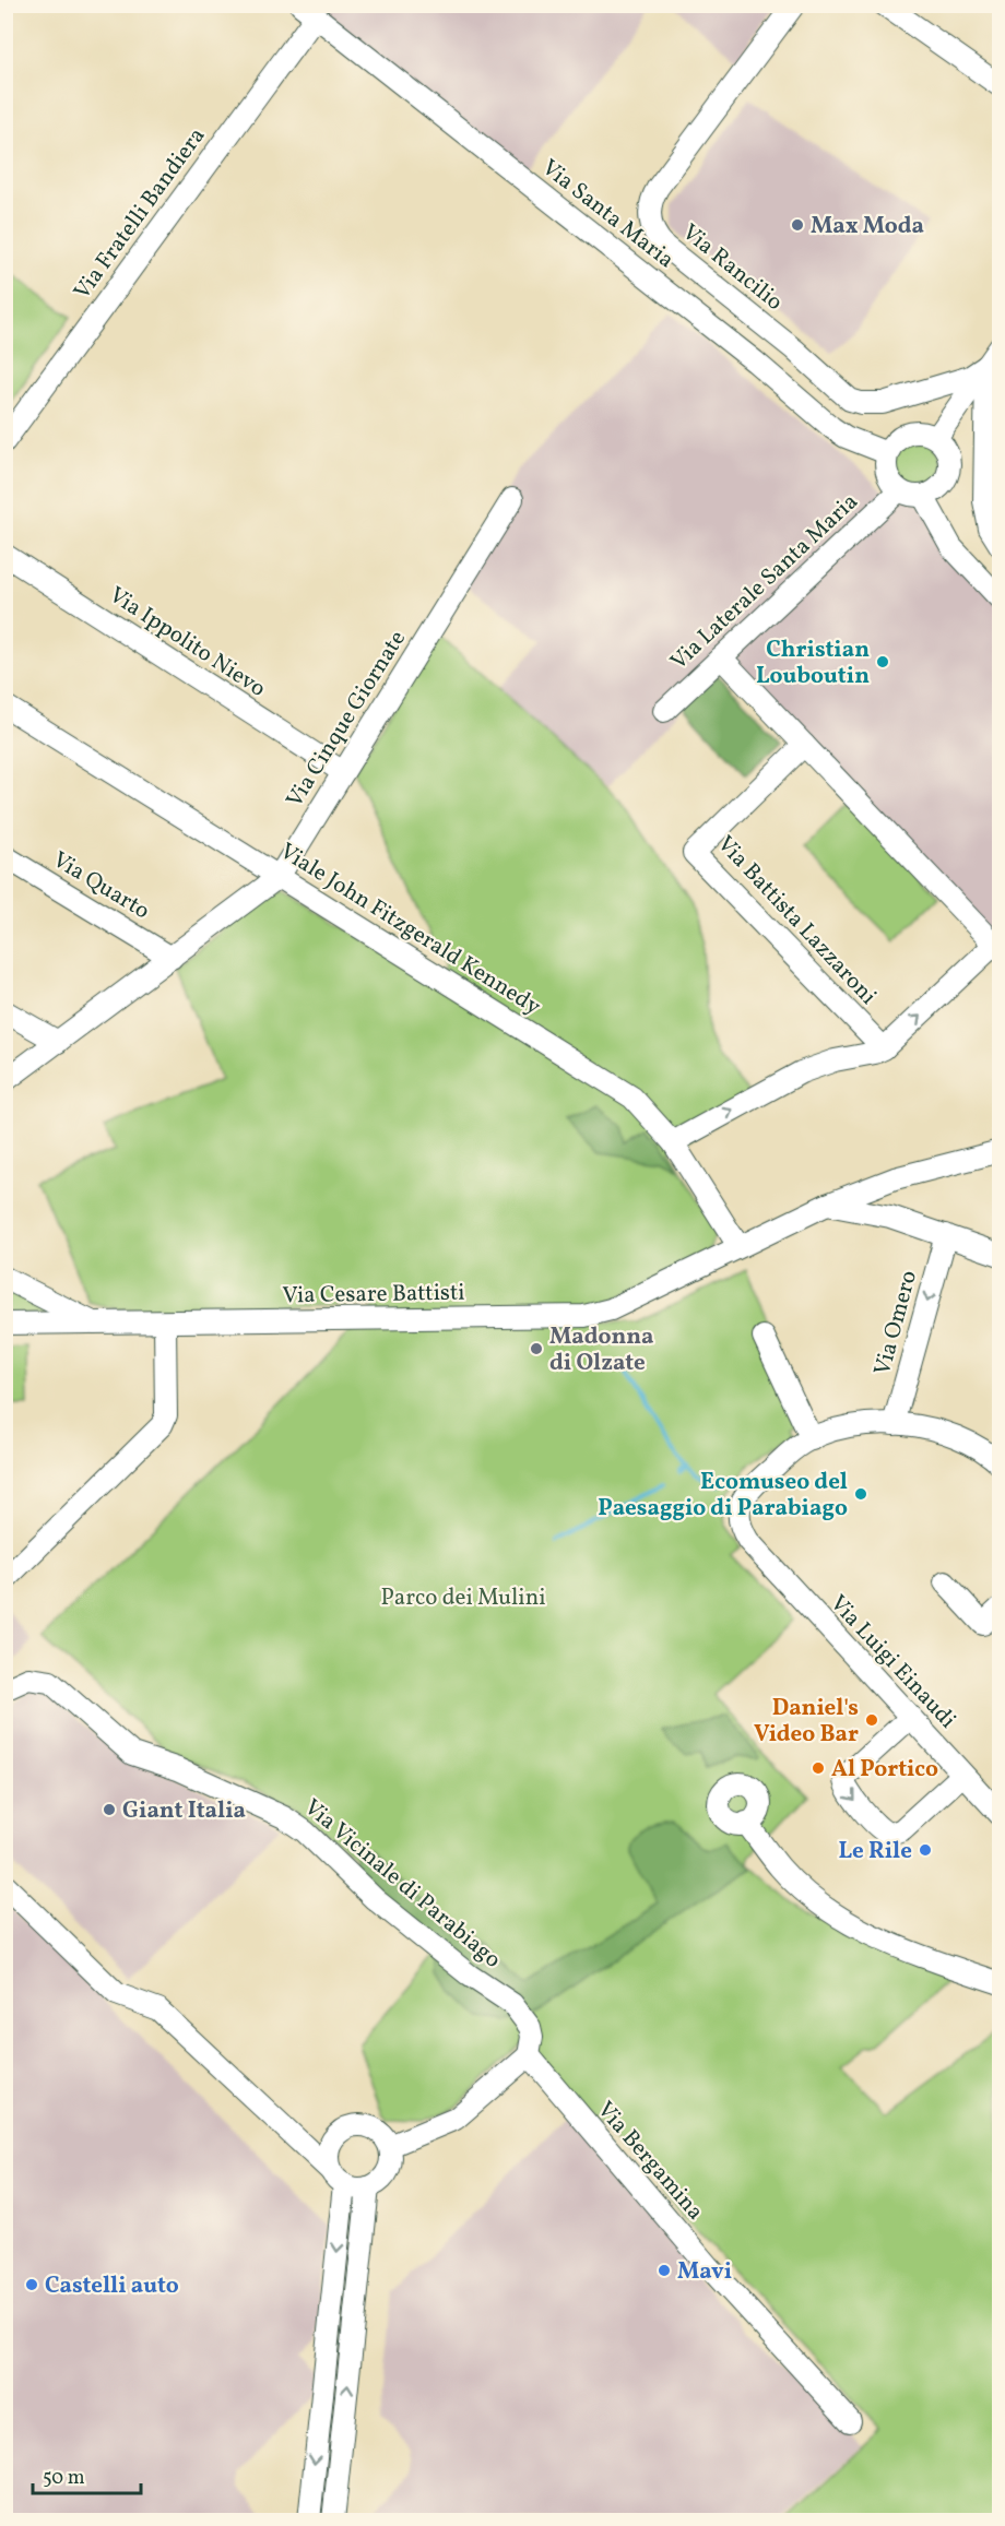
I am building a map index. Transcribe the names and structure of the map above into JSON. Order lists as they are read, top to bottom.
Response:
{
  "streets": {
    "street": [
      "Via Fratelli Bandiera",
      "Via Santa Maria",
      "Via Rancilio",
      "Via Laterale Santa Maria",
      "Via Ippolito Nievo",
      "Via Cinque Giornate",
      "Via Quarto",
      "Via Battista Lazzaroni",
      "Viale John Fitzgerald Kennedy",
      "Via Cesare Battisti",
      "Via Omero",
      "Via Luigi Einaudi",
      "Via Vicinale di Parabiago",
      "Via Bergamina"
    ]
  },
  "crossings": [
    ["Via Fratelli Bandiera", "Via Santa Maria"],
    ["Via Santa Maria", "Via Laterale Santa Maria"],
    ["Via Ippolito Nievo", "Via Cinque Giornate"],
    ["Via Cinque Giornate", "Via Quarto"],
    ["Via Cinque Giornate", "Viale John Fitzgerald Kennedy"],
    ["Viale John Fitzgerald Kennedy", "Via Cesare Battisti"],
    ["Via Vicinale di Parabiago", "Via Bergamina"]
  ],
  "one_way": ["Via Omero"],
  "parks": ["Parco dei Mulini"],
  "places": [
    "Max Moda",
    "Christian Louboutin",
    "Madonna di Olzate",
    "Ecomuseo del Paesaggio di Parabiago",
    "Daniel's Video Bar",
    "Al Portico",
    "Giant Italia",
    "Le Rile",
    "Mavi",
    "Castelli auto"
  ],
  "scale_bar": "50 m"
}
